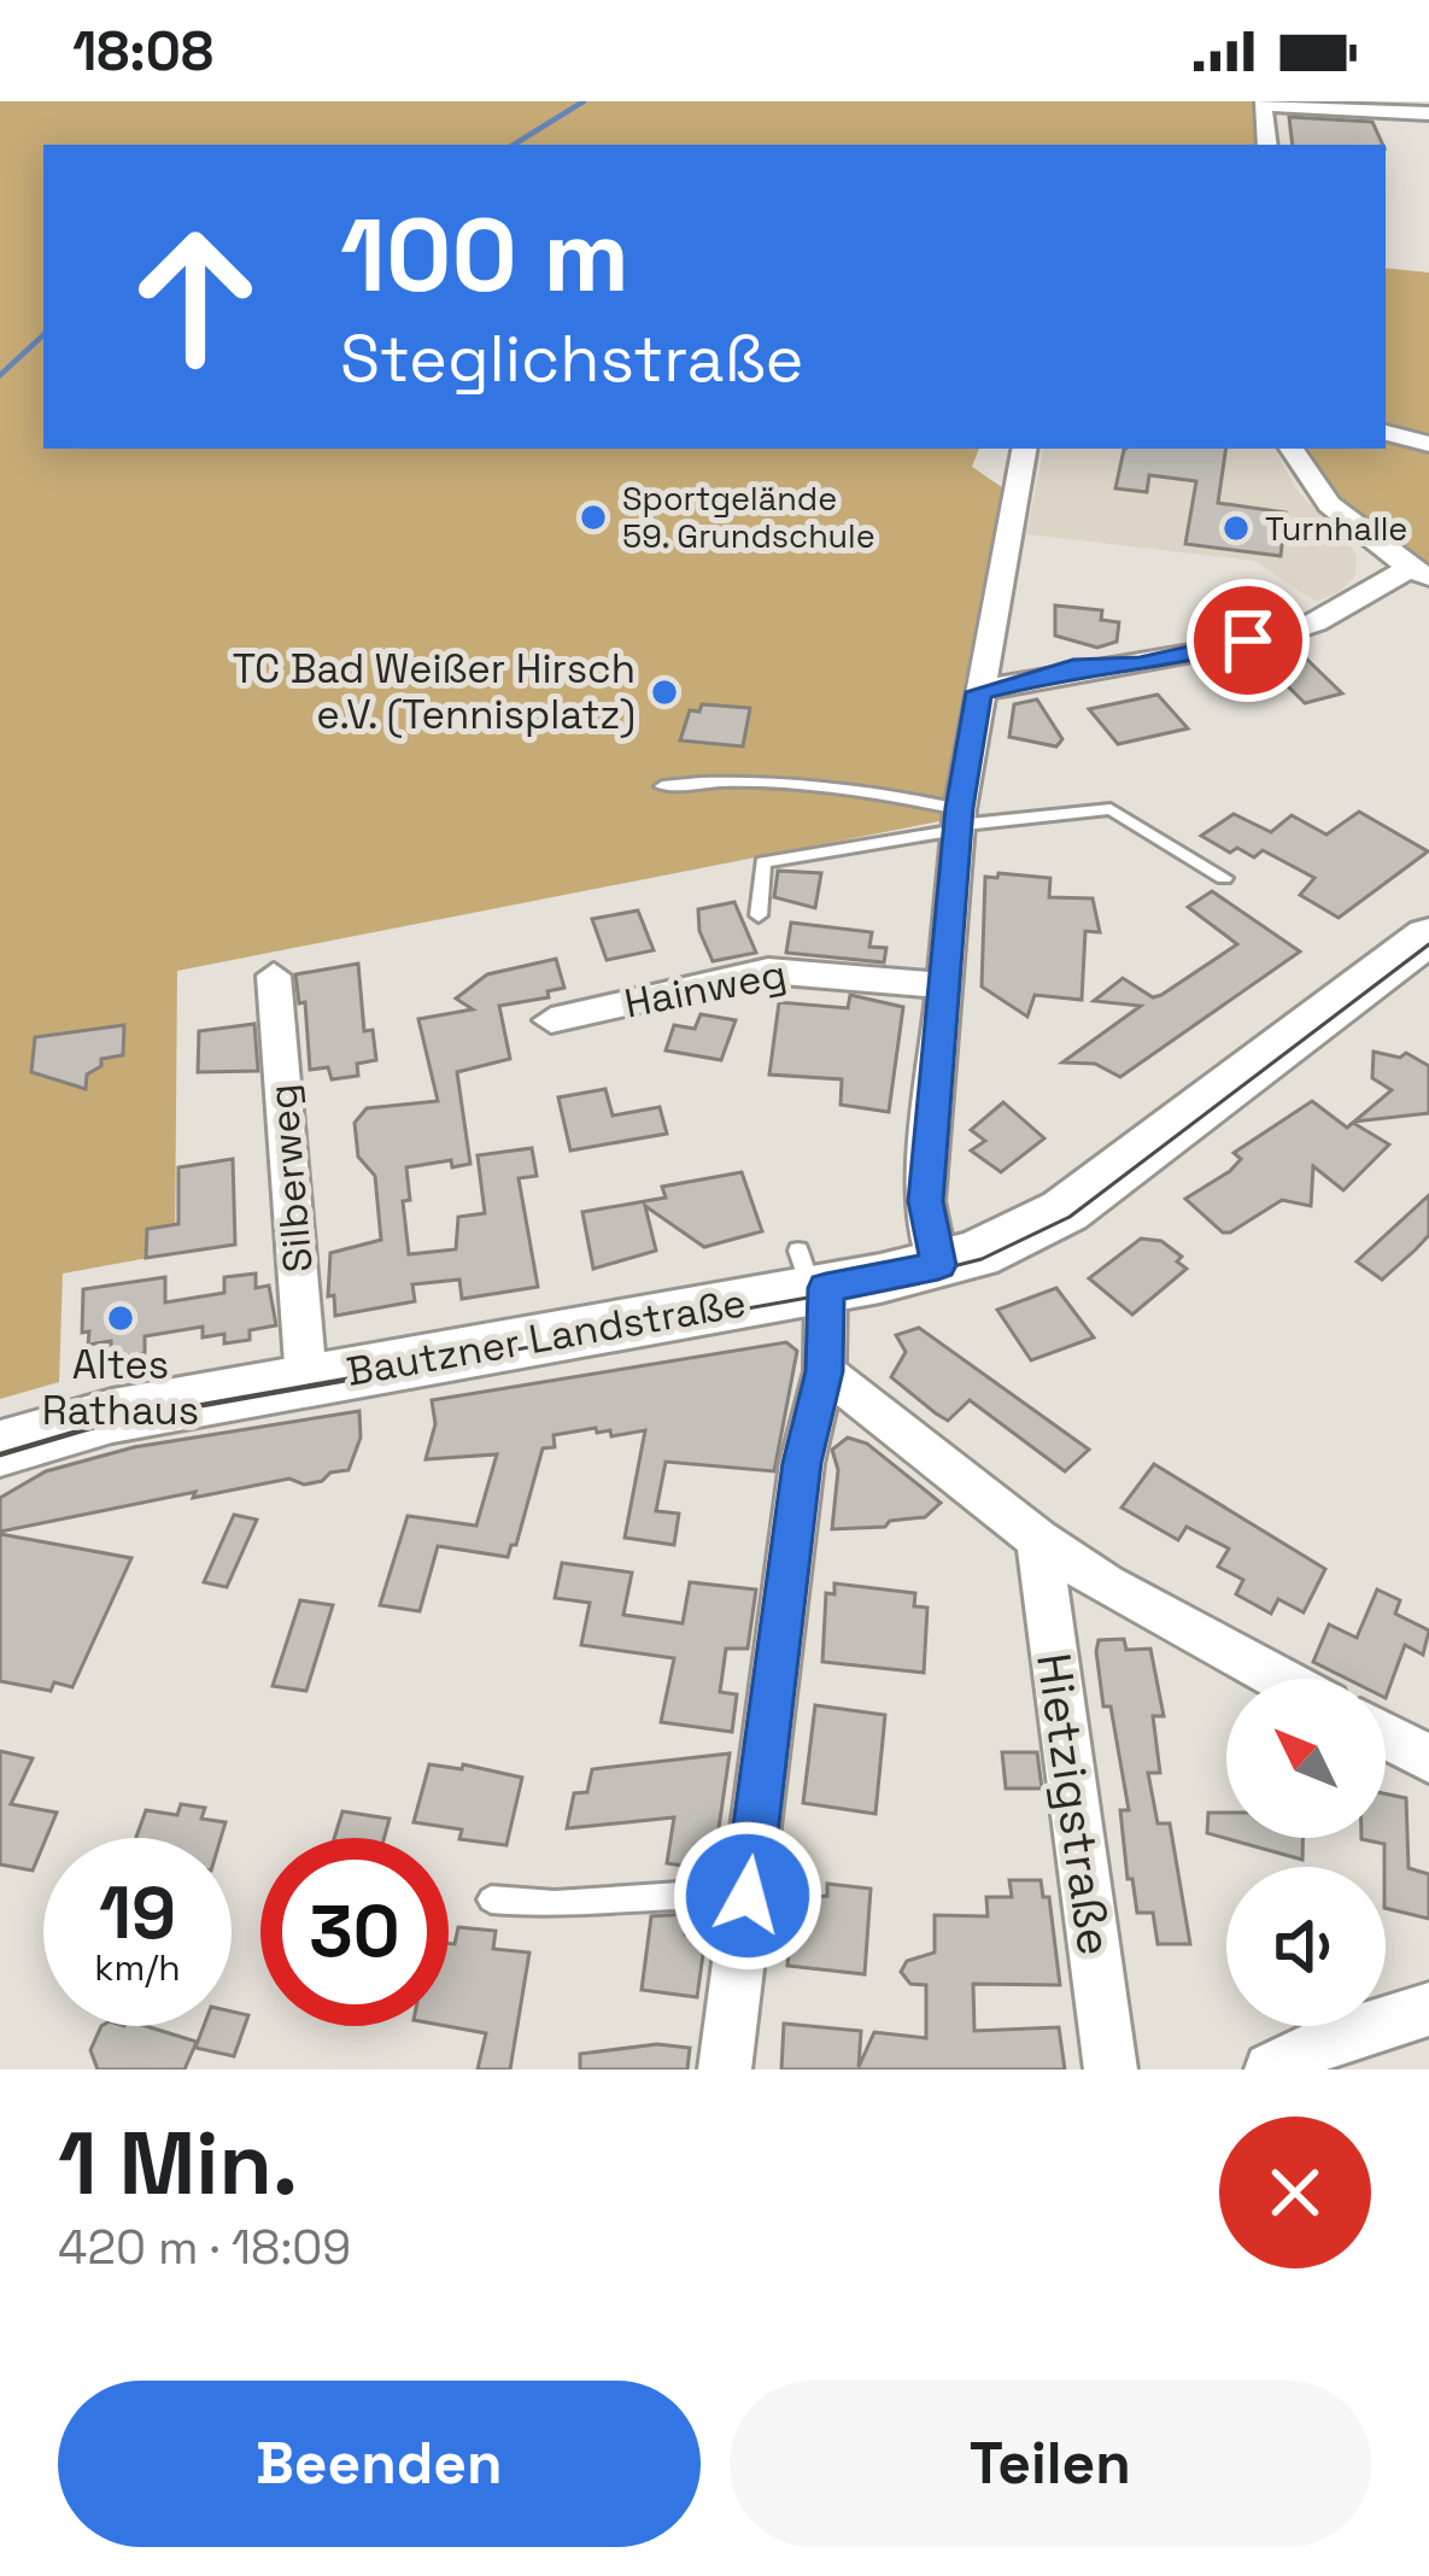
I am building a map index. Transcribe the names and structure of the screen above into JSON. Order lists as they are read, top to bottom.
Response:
{
  "streets": {
    "main road": ["Bautzner Landstraße"],
    "street": ["Hainweg", "Silberweg", "Hietzigstraße"]
  },
  "crossings": [
    ["Silberweg", "Bautzner Landstraße"]
  ],
  "places": [
    "Sportgelände 59. Grundschule",
    "Turnhalle",
    "TC Bad Weißer Hirsch e.V. (Tennisplatz)",
    "Altes Rathaus"
  ],
  "north": "top left",
  "page": {
    "status": "18:08",
    "turn": ["100 m", "Steglichstraße"],
    "speed": "19 km/h",
    "limit": "30",
    "heading": ["1 Min.", "420 m · 18:09"],
    "buttons": ["Beenden", "Teilen"]
  }
}
